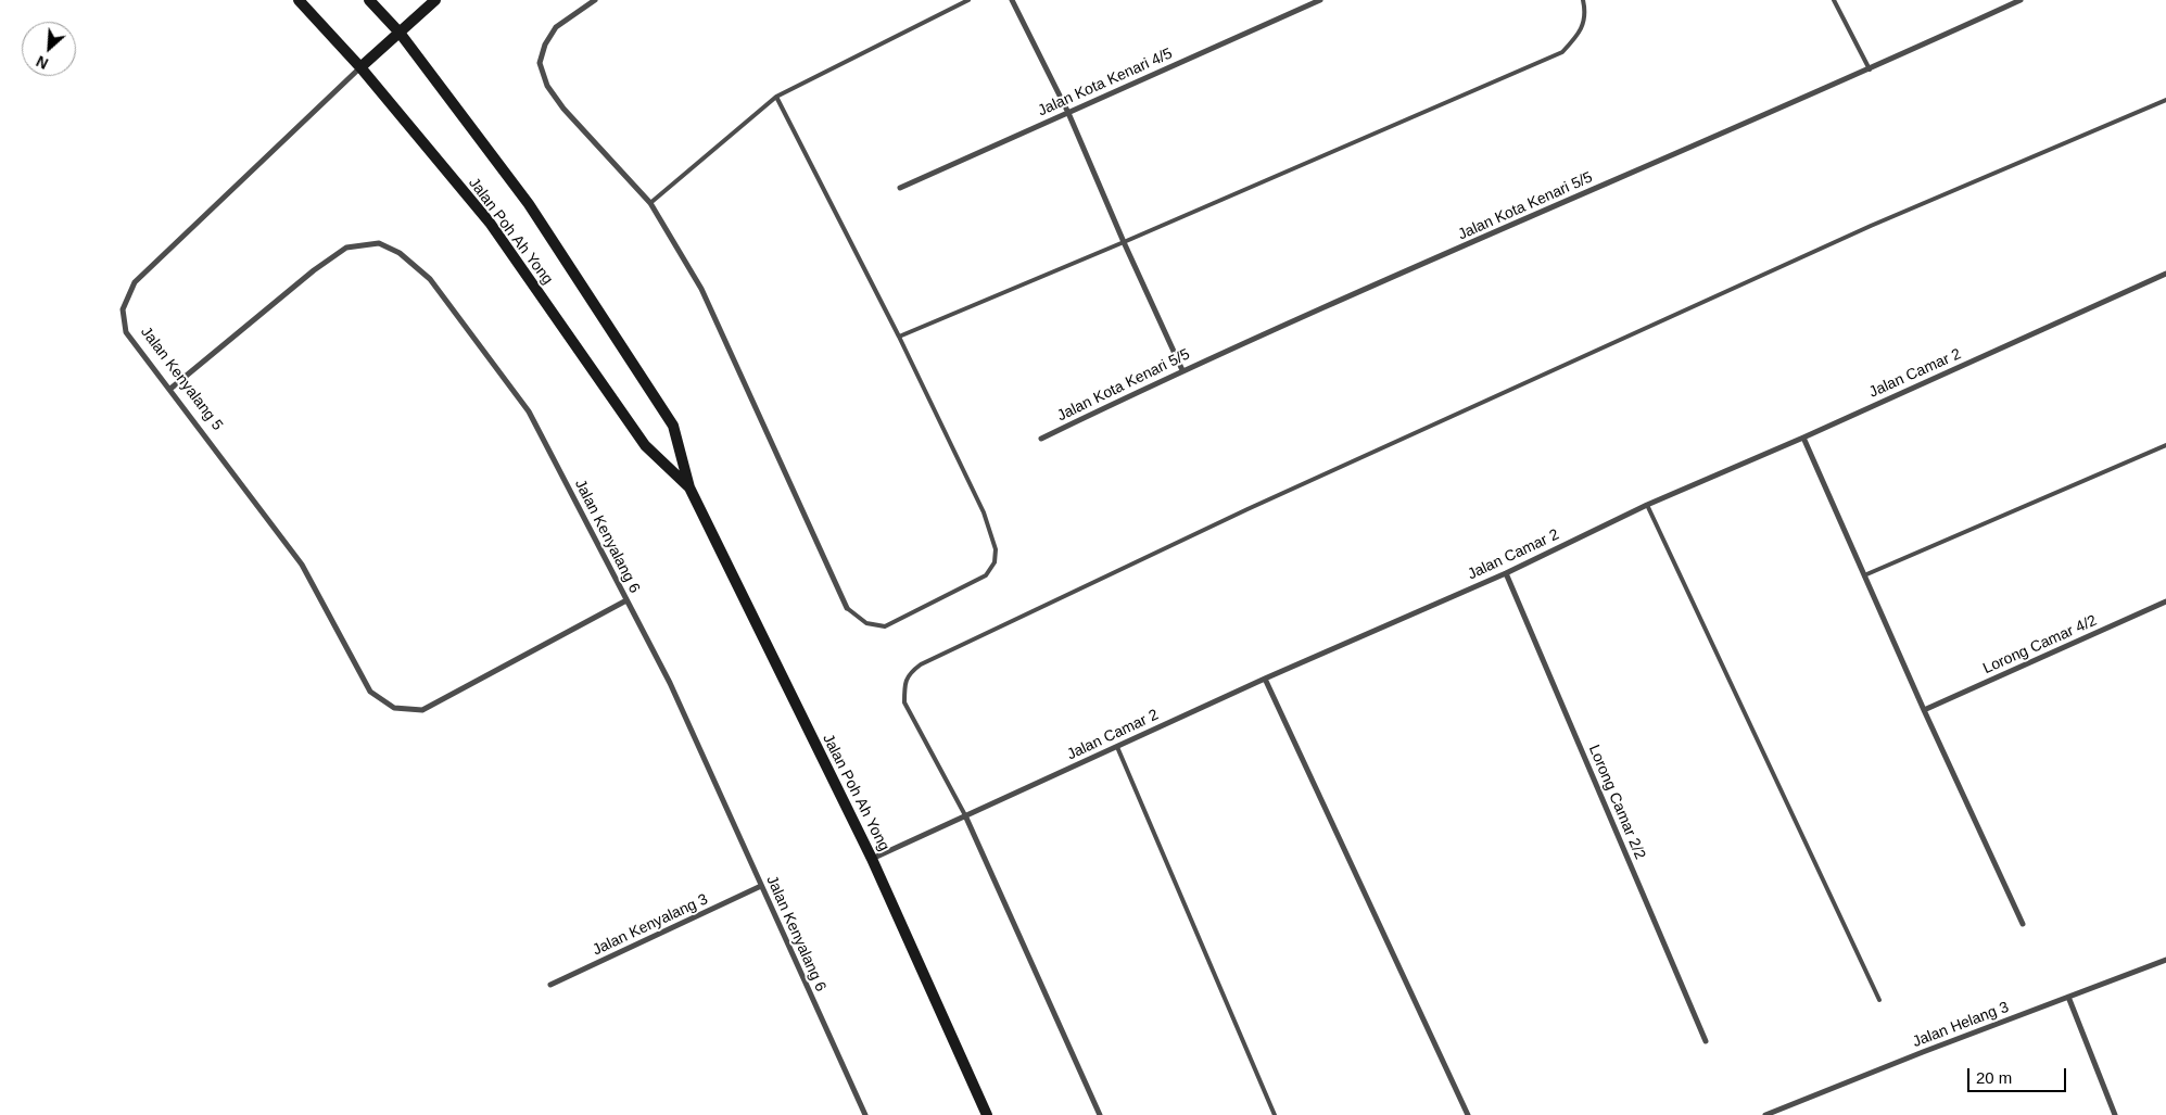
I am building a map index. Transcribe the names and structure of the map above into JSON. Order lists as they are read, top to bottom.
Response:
{
  "streets": {
    "main road": ["Jalan Poh Ah Yong", "Jalan Kenyalang 5"],
    "street": [
      "Jalan Kota Kenari 4/5",
      "Jalan Kota Kenari 5/5",
      "Jalan Camar 2",
      "Jalan Kenyalang 6",
      "Lorong Camar 4/2",
      "Lorong Camar 2/2",
      "Jalan Kenyalang 3",
      "Jalan Helang 3"
    ]
  },
  "crossings": [
    ["Jalan Poh Ah Yong", "Jalan Camar 2"],
    ["Jalan Poh Ah Yong", "Jalan Kenyalang 5"],
    ["Jalan Camar 2", "Lorong Camar 2/2"],
    ["Jalan Kenyalang 5", "Jalan Kenyalang 6"],
    ["Jalan Kenyalang 6", "Jalan Kenyalang 3"]
  ],
  "scale_bar": "20 m",
  "north": "bottom left"
}
